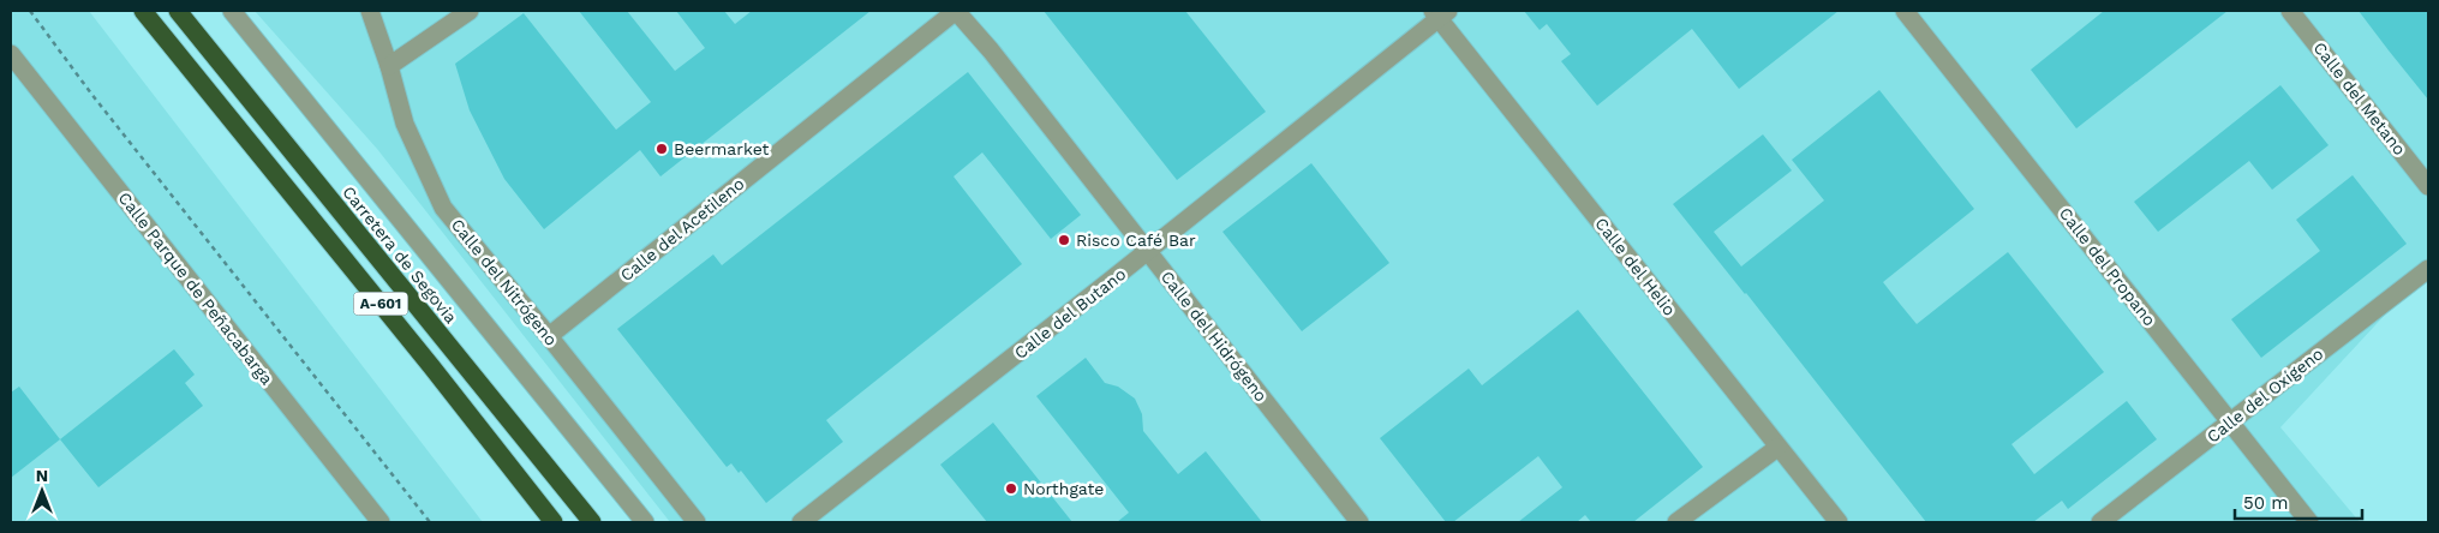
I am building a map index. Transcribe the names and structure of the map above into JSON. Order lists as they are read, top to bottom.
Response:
{
  "streets": {
    "highway": ["Carretera de Segovia", "A-601"],
    "street": [
      "Calle del Metano",
      "Calle del Acetileno",
      "Calle del Helio",
      "Calle del Propano",
      "Calle del Nitrógeno",
      "Calle Parque de Peñacabarga",
      "Calle del Butano",
      "Calle del Hidrógeno",
      "Calle del Oxígeno"
    ]
  },
  "crossings": [
    ["Calle del Acetileno", "Calle del Nitrógeno"],
    ["Calle del Acetileno", "Calle del Hidrógeno"],
    ["Calle del Helio", "Calle del Butano"],
    ["Calle del Propano", "Calle del Oxígeno"],
    ["Calle del Butano", "Calle del Hidrógeno"]
  ],
  "places": ["Beermarket", "Risco Café Bar", "Northgate"],
  "scale_bar": "50 m",
  "north": "top"
}
